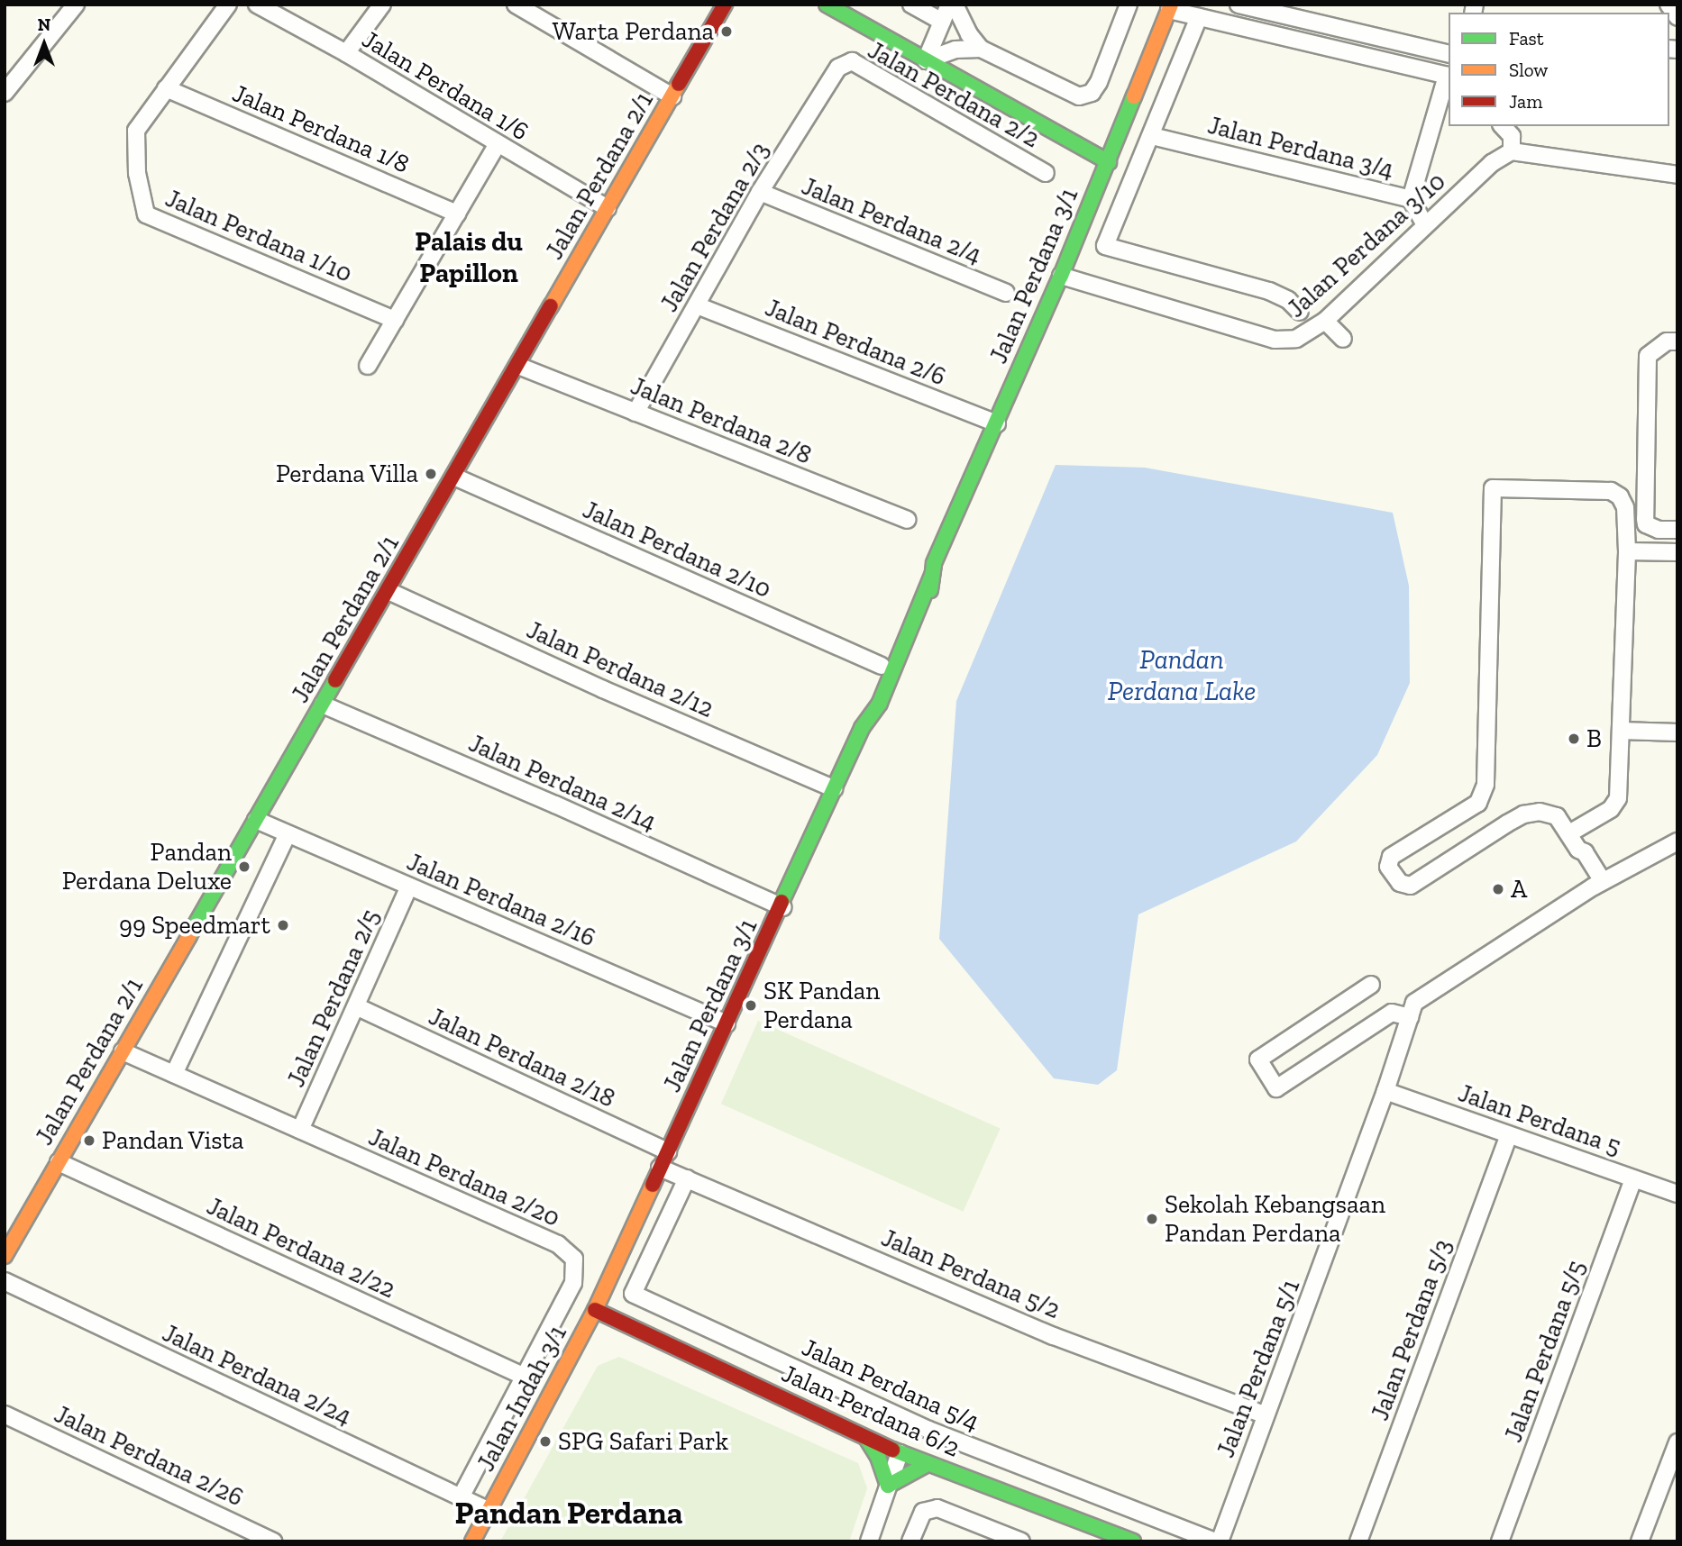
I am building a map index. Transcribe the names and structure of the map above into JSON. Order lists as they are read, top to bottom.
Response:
{
  "streets": {
    "street": [
      "Jalan Perdana 1/6",
      "Jalan Perdana 2/2",
      "Jalan Perdana 1/8",
      "Jalan Perdana 3/4",
      "Jalan Perdana 2/1",
      "Jalan Perdana 2/4",
      "Jalan Perdana 2/3",
      "Jalan Perdana 1/10",
      "Jalan Perdana 3/10",
      "Jalan Perdana 3/1",
      "Jalan Perdana 2/6",
      "Jalan Perdana 2/8",
      "Jalan Perdana 2/10",
      "Jalan Perdana 2/12",
      "Jalan Perdana 2/14",
      "Jalan Perdana 2/16",
      "Jalan Perdana 2/5",
      "Jalan Perdana 2/18",
      "Jalan Perdana 5",
      "Jalan Perdana 2/20",
      "Jalan Perdana 2/22",
      "Jalan Perdana 5/2",
      "Jalan Perdana 5/3",
      "Jalan Perdana 5/5",
      "Jalan Perdana 5/1",
      "Jalan Perdana 2/24",
      "Jalan Perdana 5/4",
      "Jalan Indah 3/1",
      "Jalan Perdana 6/2",
      "Jalan Perdana 2/26"
    ]
  },
  "crossings": [
    ["Jalan Perdana 1/6", "Jalan Perdana 2/1"],
    ["Jalan Perdana 2/2", "Jalan Perdana 2/3"],
    ["Jalan Perdana 1/8", "Jalan Perdana 1/10"],
    ["Jalan Perdana 3/4", "Jalan Perdana 3/10"],
    ["Jalan Perdana 2/1", "Jalan Perdana 2/8"],
    ["Jalan Perdana 2/1", "Jalan Perdana 2/10"],
    ["Jalan Perdana 2/1", "Jalan Perdana 2/12"],
    ["Jalan Perdana 2/1", "Jalan Perdana 2/14"],
    ["Jalan Perdana 2/1", "Jalan Perdana 2/16"],
    ["Jalan Perdana 2/1", "Jalan Perdana 2/20"],
    ["Jalan Perdana 2/1", "Jalan Perdana 2/22"],
    ["Jalan Perdana 2/4", "Jalan Perdana 2/3"],
    ["Jalan Perdana 2/3", "Jalan Perdana 2/6"],
    ["Jalan Perdana 2/3", "Jalan Perdana 2/8"],
    ["Jalan Perdana 3/10", "Jalan Perdana 3/1"],
    ["Jalan Perdana 3/1", "Jalan Perdana 2/6"],
    ["Jalan Perdana 3/1", "Jalan Perdana 2/10"],
    ["Jalan Perdana 3/1", "Jalan Perdana 2/12"],
    ["Jalan Perdana 3/1", "Jalan Perdana 2/14"],
    ["Jalan Perdana 3/1", "Jalan Perdana 2/16"],
    ["Jalan Perdana 3/1", "Jalan Perdana 2/18"],
    ["Jalan Perdana 3/1", "Jalan Perdana 5/2"],
    ["Jalan Perdana 3/1", "Jalan Indah 3/1"],
    ["Jalan Perdana 3/1", "Jalan Perdana 6/2"],
    ["Jalan Perdana 2/16", "Jalan Perdana 2/5"],
    ["Jalan Perdana 2/5", "Jalan Perdana 2/18"],
    ["Jalan Perdana 2/5", "Jalan Perdana 2/20"],
    ["Jalan Perdana 5", "Jalan Perdana 5/3"],
    ["Jalan Perdana 5", "Jalan Perdana 5/5"],
    ["Jalan Perdana 5", "Jalan Perdana 5/1"],
    ["Jalan Perdana 2/20", "Jalan Perdana 2/22"],
    ["Jalan Perdana 2/20", "Jalan Perdana 2/24"],
    ["Jalan Perdana 5/2", "Jalan Perdana 5/1"],
    ["Jalan Perdana 5/2", "Jalan Perdana 5/4"],
    ["Jalan Perdana 5/1", "Jalan Perdana 5/4"],
    ["Jalan Perdana 2/24", "Jalan Indah 3/1"],
    ["Jalan Indah 3/1", "Jalan Perdana 6/2"]
  ],
  "districts": ["Palais du Papillon", "Pandan Perdana"],
  "water": ["Pandan Perdana Lake"],
  "places": [
    "Warta Perdana",
    "Perdana Villa",
    "B",
    "Pandan Perdana Deluxe",
    "A",
    "99 Speedmart",
    "SK Pandan Perdana",
    "Pandan Vista",
    "Sekolah Kebangsaan Pandan Perdana",
    "SPG Safari Park"
  ],
  "legend": ["Fast", "Slow", "Jam"],
  "north": "top"
}
